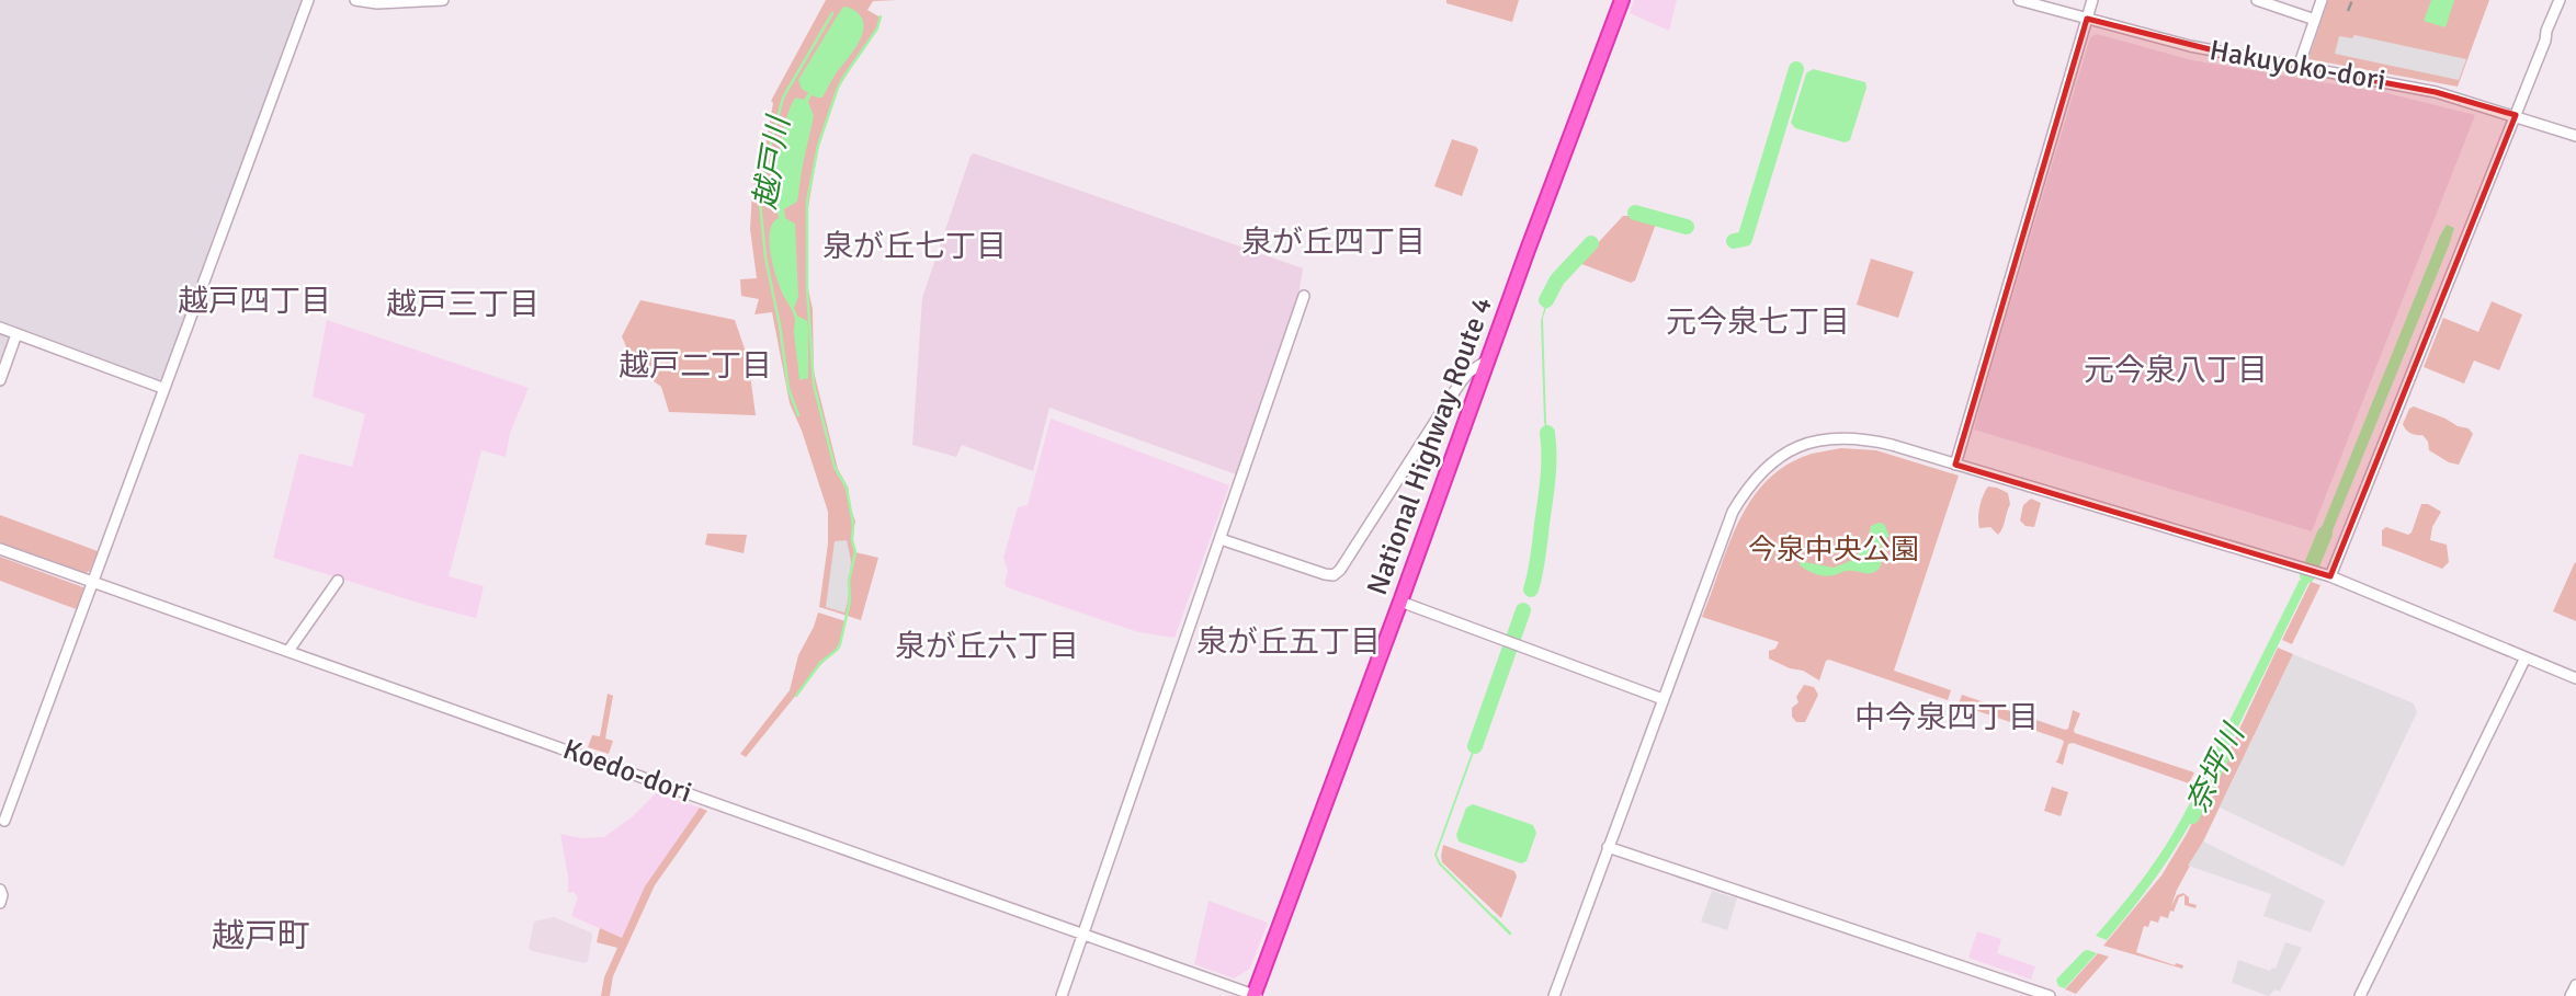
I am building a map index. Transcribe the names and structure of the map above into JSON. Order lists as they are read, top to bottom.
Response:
{
  "streets": {
    "highway": ["National Highway Route 4"],
    "street": ["Hakuyoko-dori", "Koedo-dori"]
  },
  "crossings": [
    ["National Highway Route 4", "Koedo-dori"]
  ],
  "districts": [
    "泉が丘四丁目",
    "泉が丘七丁目",
    "越戸四丁目",
    "越戸三丁目",
    "元今泉七丁目",
    "越戸二丁目",
    "元今泉八丁目",
    "泉が丘五丁目",
    "泉が丘六丁目",
    "中今泉四丁目",
    "越戸町"
  ],
  "water": ["越戸川", "奈坪川"],
  "parks": ["今泉中央公園"]
}
